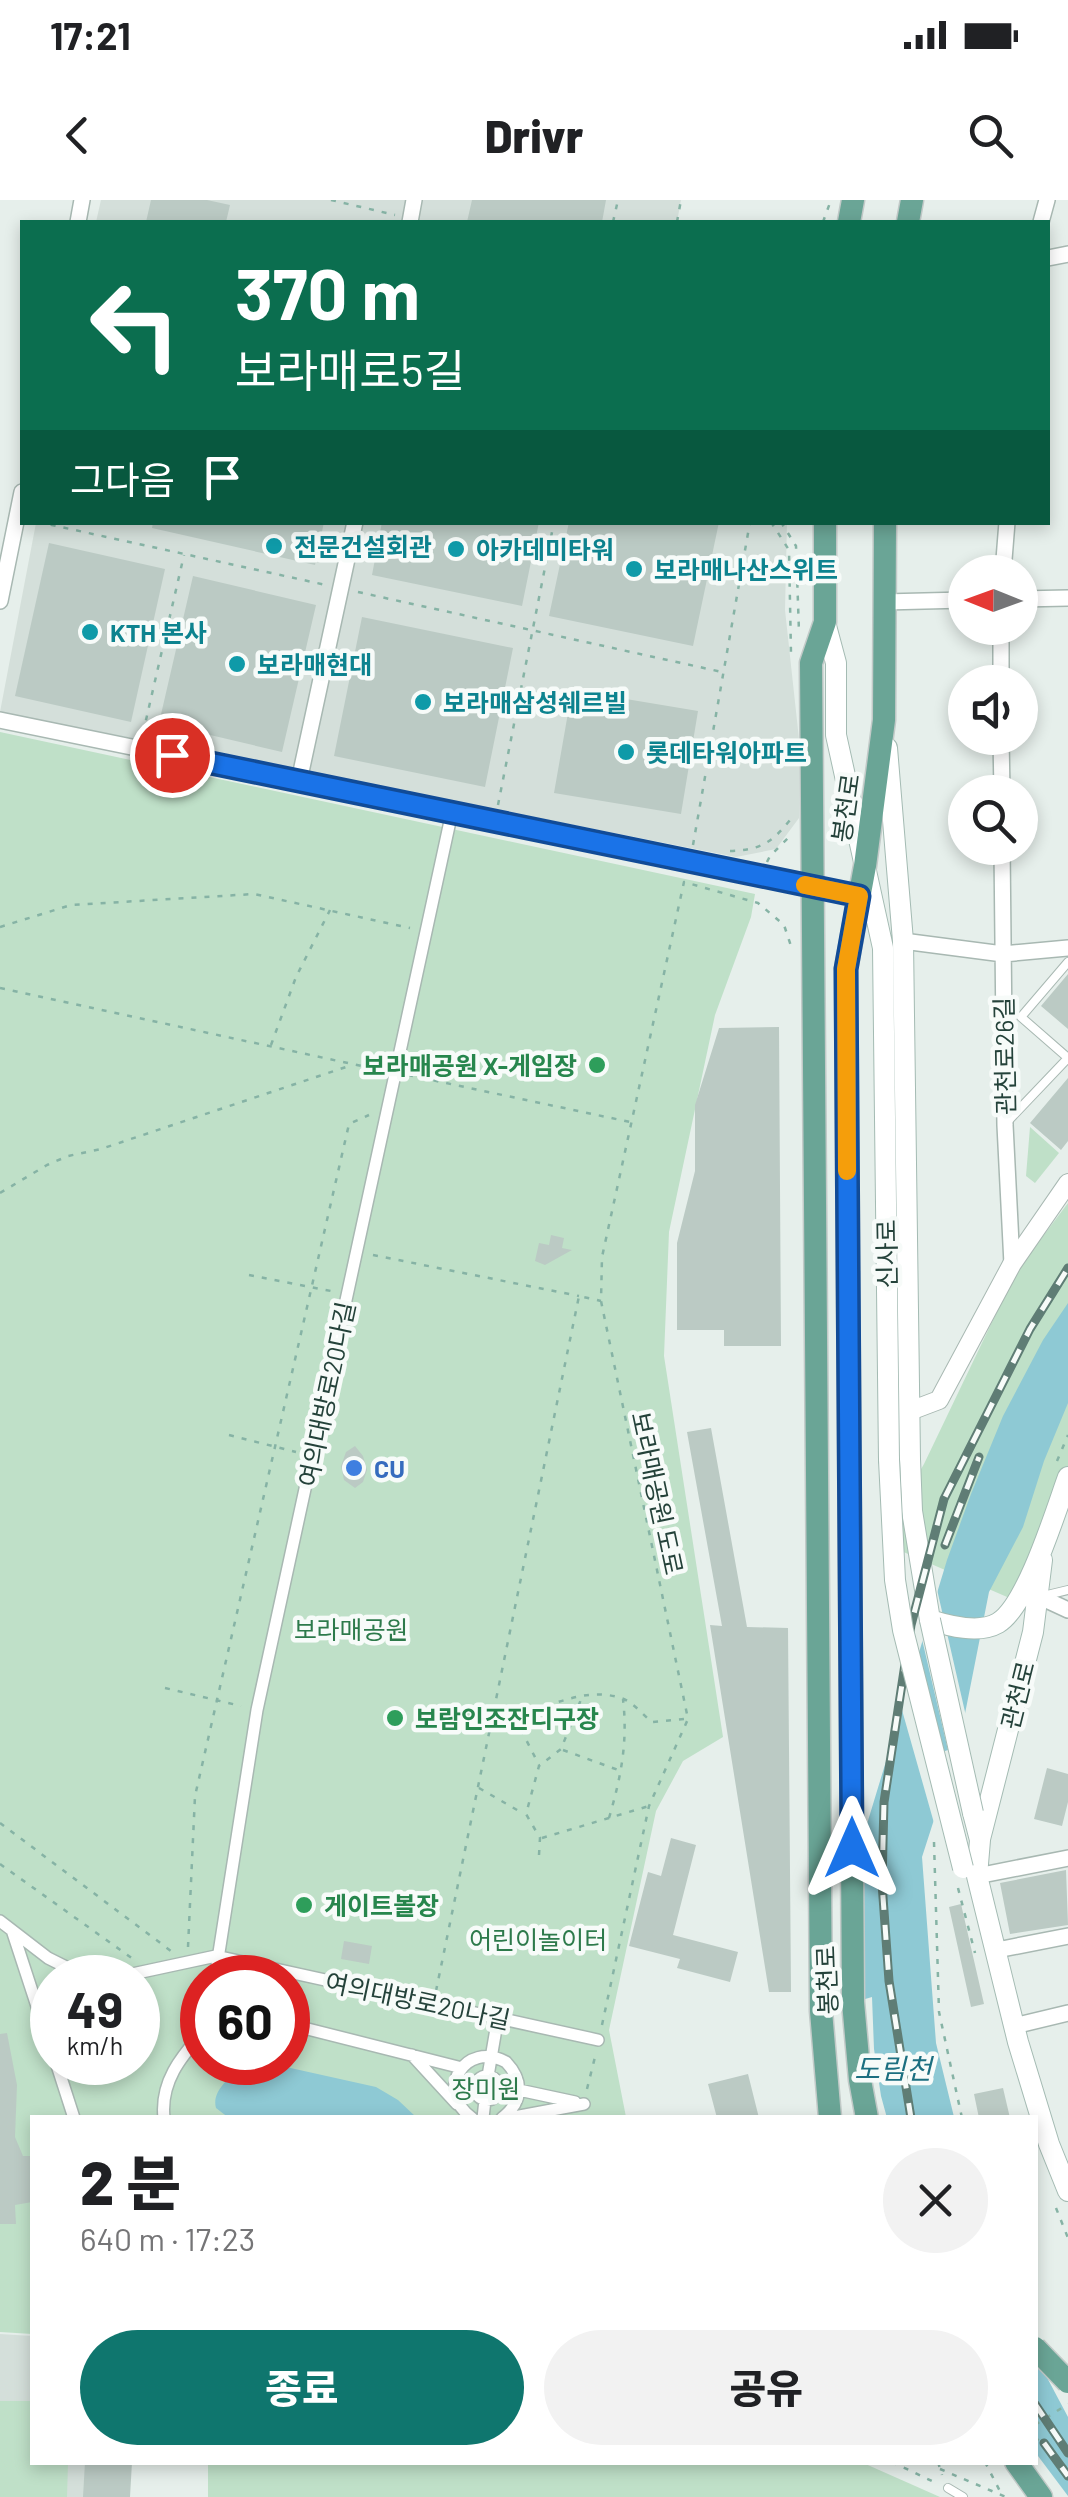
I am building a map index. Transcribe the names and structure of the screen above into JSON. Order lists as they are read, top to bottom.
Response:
{
  "streets": {
    "main road": ["봉천로", "신사로", "관천로"],
    "street": ["관천로26길", "여의대방로20다길", "여의대방로20나길"],
    "path": ["보라매공원 도로"]
  },
  "crossings": [
    ["봉천로", "신사로"],
    ["신사로", "관천로"]
  ],
  "water": ["도림천"],
  "parks": ["보라매공원", "어린이놀이터", "장미원"],
  "places": [
    "전문건설회관",
    "아카데미타워",
    "보라매나산스위트",
    "KTH 본사",
    "보라매현대",
    "보라매삼성쉐르빌",
    "롯데타워아파트",
    "보라매공원 X-게임장",
    "CU",
    "보람인조잔디구장",
    "게이트볼장"
  ],
  "north": "left",
  "page": {
    "status": "17:21",
    "header": "Drivr",
    "turn": ["370 m", "보라매로5길"],
    "then": "그다음",
    "speed": "49 km/h",
    "limit": "60",
    "heading": ["2 분", "640 m · 17:23"],
    "buttons": ["종료", "공유"]
  }
}
